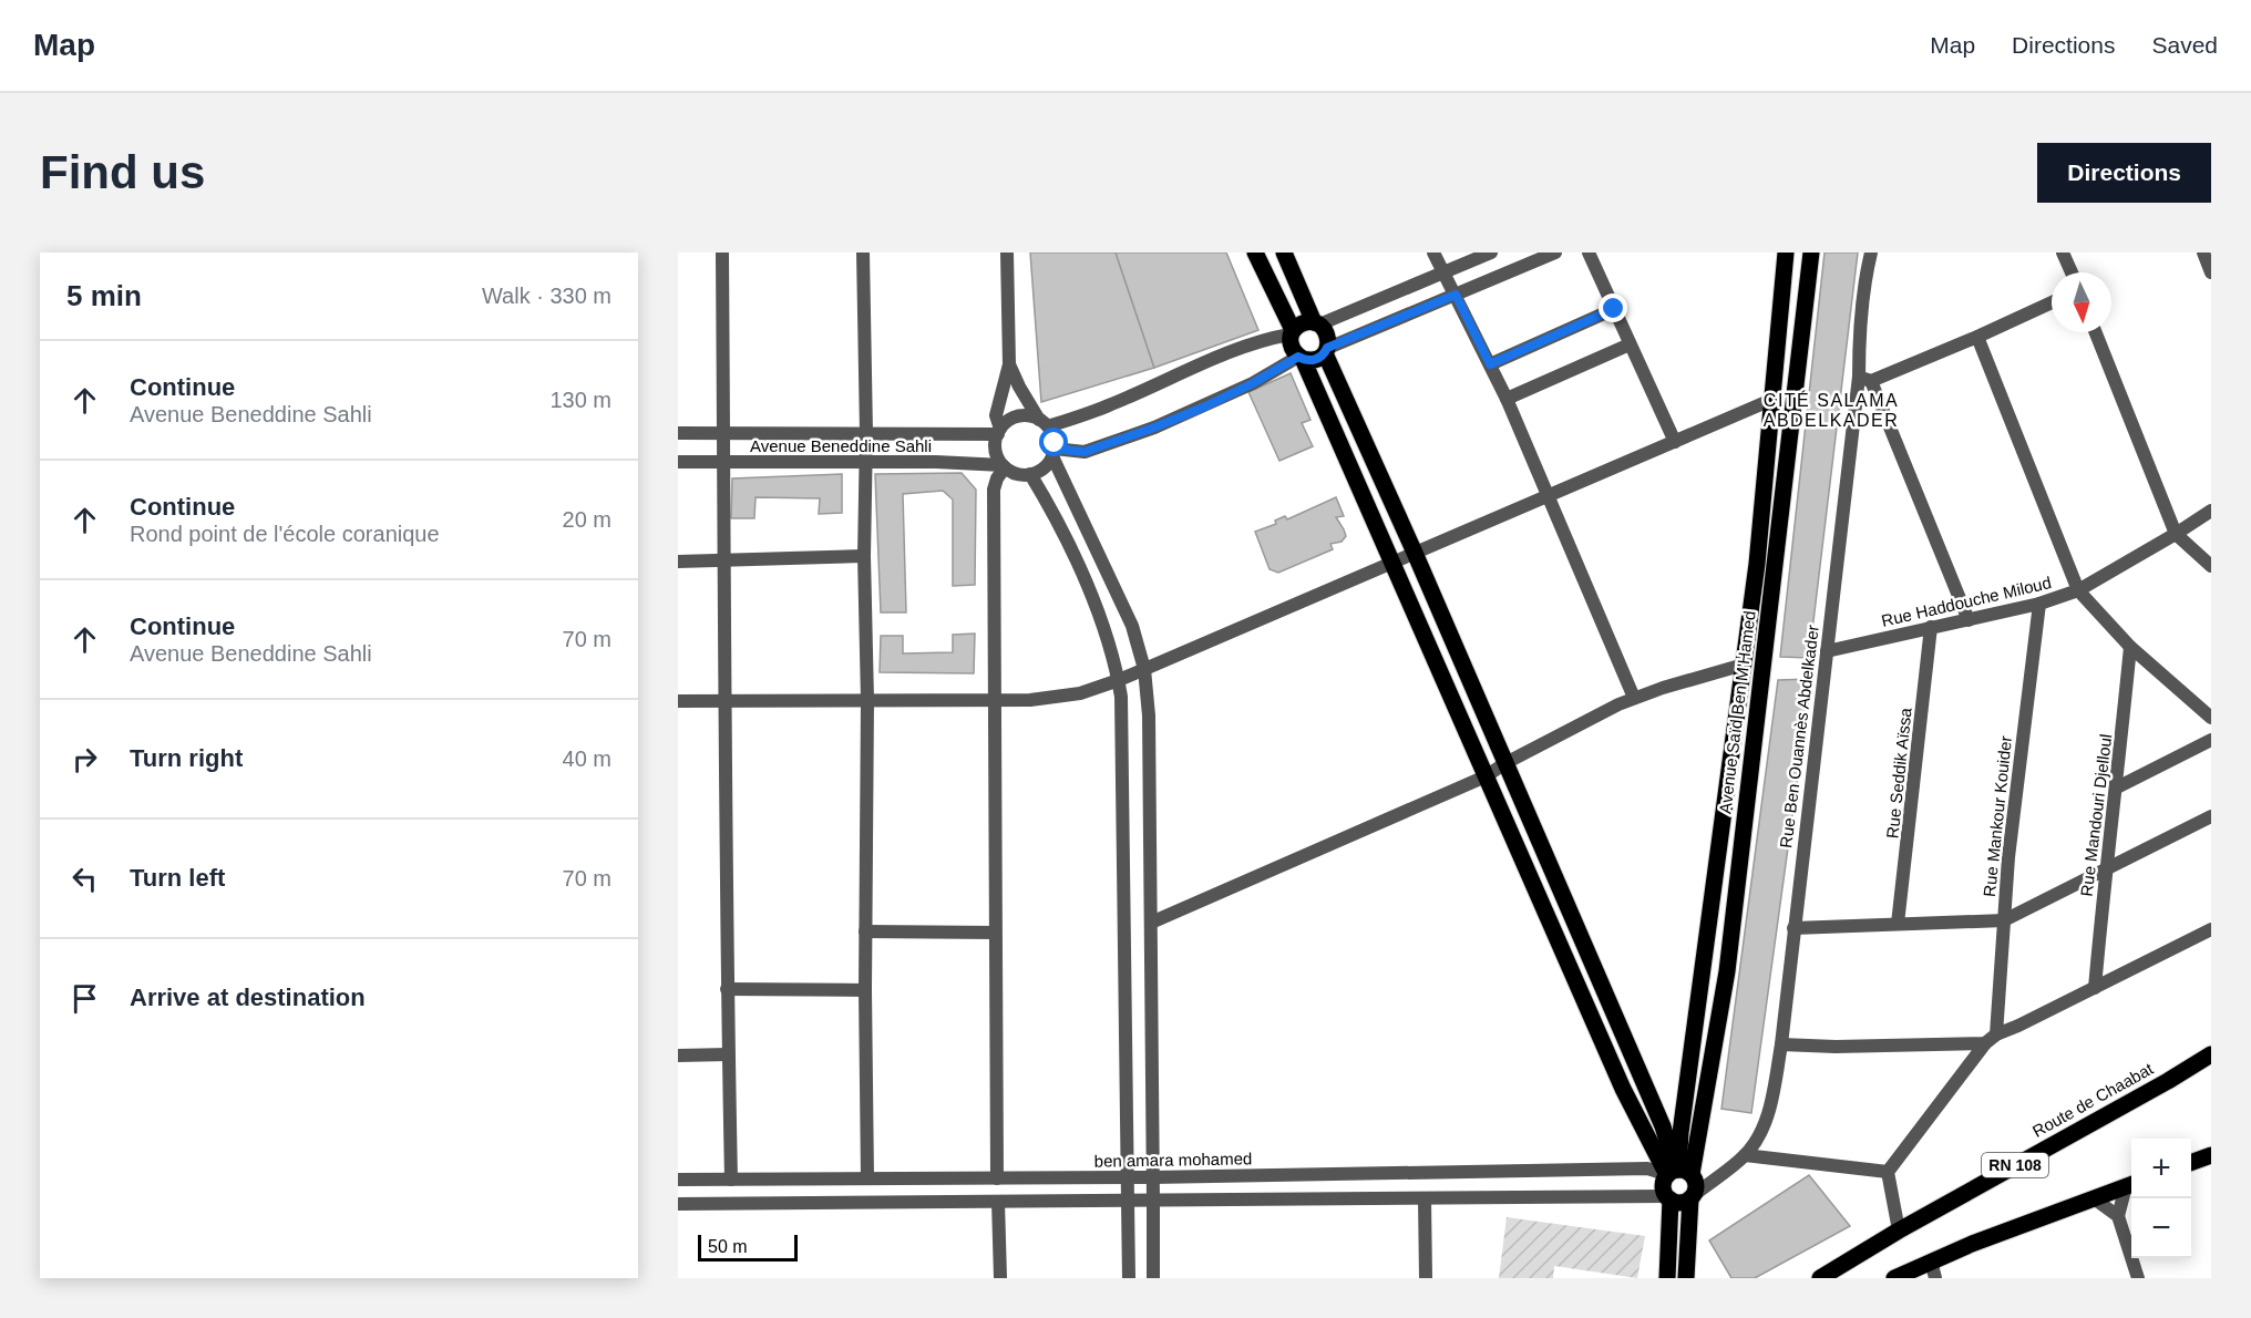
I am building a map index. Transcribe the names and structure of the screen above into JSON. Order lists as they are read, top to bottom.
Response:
{
  "streets": {
    "main road": ["Avenue Saïd Ben M'Hamed", "Route de Chaabat", "RN 108"],
    "street": [
      "Avenue Beneddine Sahli",
      "Rue Haddouche Miloud",
      "Rue Ben Ouannès Abdelkader",
      "Rue Seddik Aïssa",
      "Rue Mandouri Djelloul",
      "Rue Mankour Kouider",
      "ben amara mohamed"
    ]
  },
  "crossings": [
    ["Rue Haddouche Miloud", "Rue Ben Ouannès Abdelkader"],
    ["Rue Haddouche Miloud", "Rue Seddik Aïssa"],
    ["Rue Haddouche Miloud", "Rue Mankour Kouider"],
    ["Avenue Saïd Ben M'Hamed", "Rue Ben Ouannès Abdelkader"],
    ["Avenue Saïd Ben M'Hamed", "ben amara mohamed"],
    ["Rue Ben Ouannès Abdelkader", "ben amara mohamed"]
  ],
  "districts": ["CITÉ SALAMA ABDELKADER"],
  "scale_bar": "50 m",
  "north": "bottom",
  "page": {
    "header": "Map",
    "nav": ["Map", "Directions", "Saved"],
    "buttons": "Directions",
    "title": "Find us",
    "heading": ["5 min", "Walk · 330 m"],
    "list": [
      ["Continue", "Avenue Beneddine Sahli", "130 m"],
      ["Continue", "Rond point de l'école coranique", "20 m"],
      ["Continue", "Avenue Beneddine Sahli", "70 m"],
      ["Turn right", "40 m"],
      ["Turn left", "70 m"],
      "Arrive at destination"
    ],
    "map_buttons": ["+", "−"],
    "scale": "50 m"
  }
}
